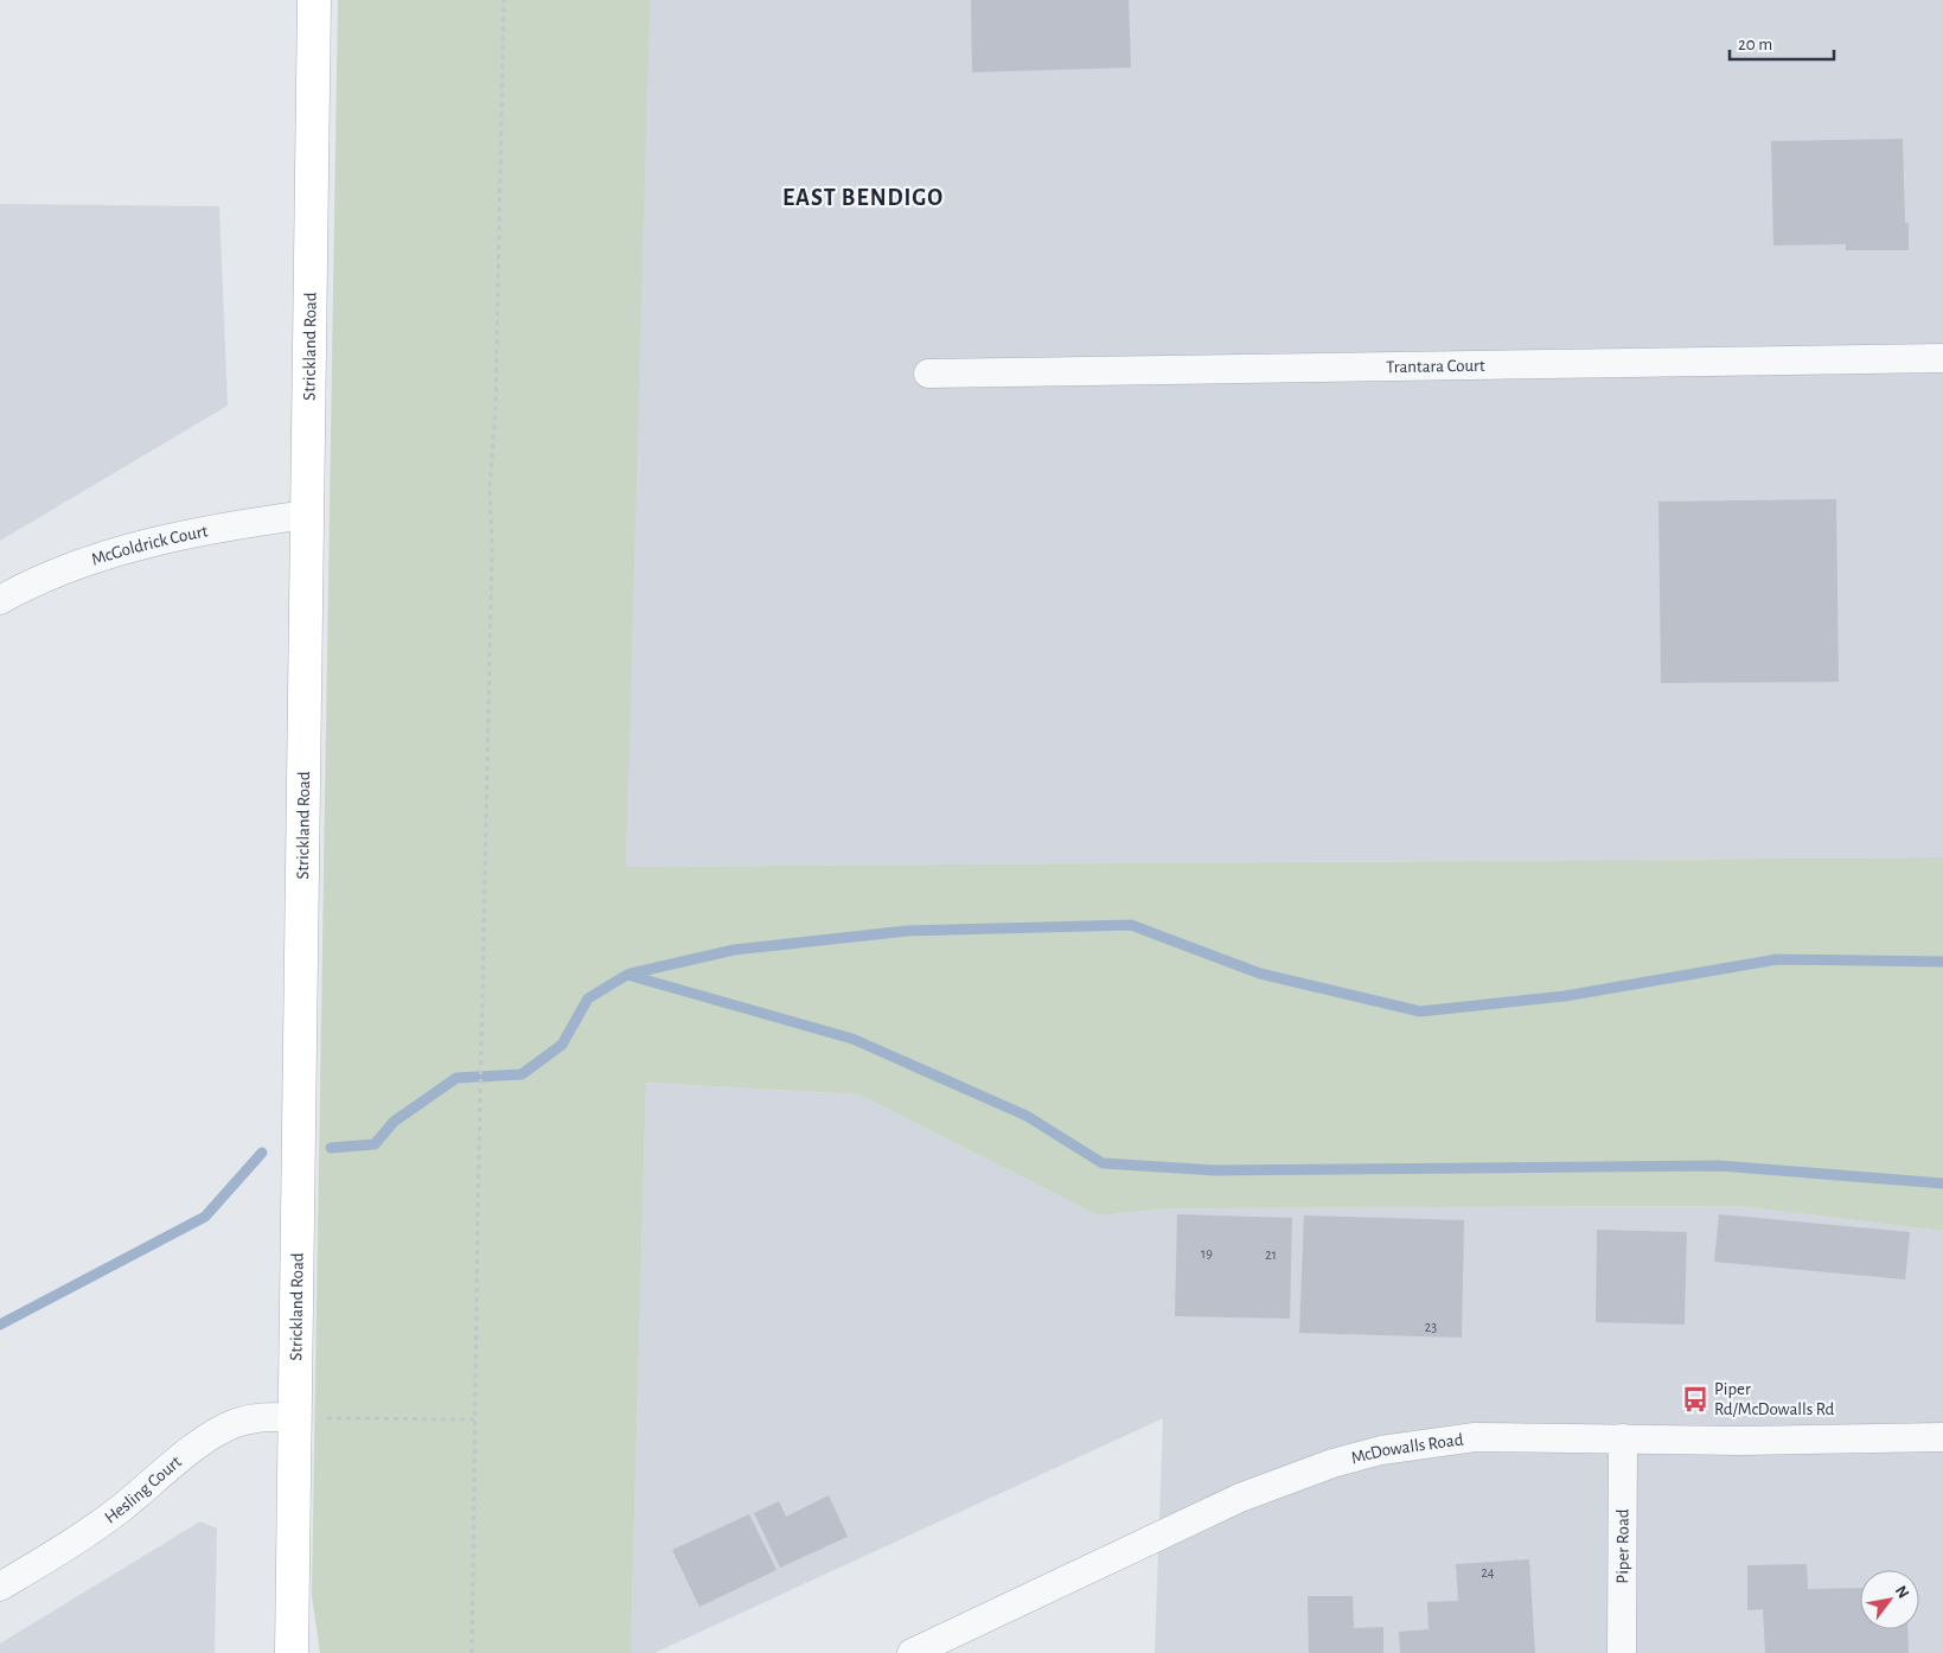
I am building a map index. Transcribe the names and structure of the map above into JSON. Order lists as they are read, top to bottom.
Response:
{
  "streets": {
    "main road": ["Strickland Road"],
    "street": [
      "Trantara Court",
      "McGoldrick Court",
      "McDowalls Road",
      "Hesling Court",
      "Piper Road"
    ]
  },
  "crossings": [
    ["Strickland Road", "McGoldrick Court"],
    ["Strickland Road", "Hesling Court"],
    ["McDowalls Road", "Piper Road"]
  ],
  "districts": ["EAST BENDIGO"],
  "places": {
    "bus stop": ["Piper Rd/McDowalls Rd"]
  },
  "house_numbers": [
    "19",
    "21",
    "23",
    "24"
  ],
  "scale_bar": "20 m",
  "north": "top right"
}
